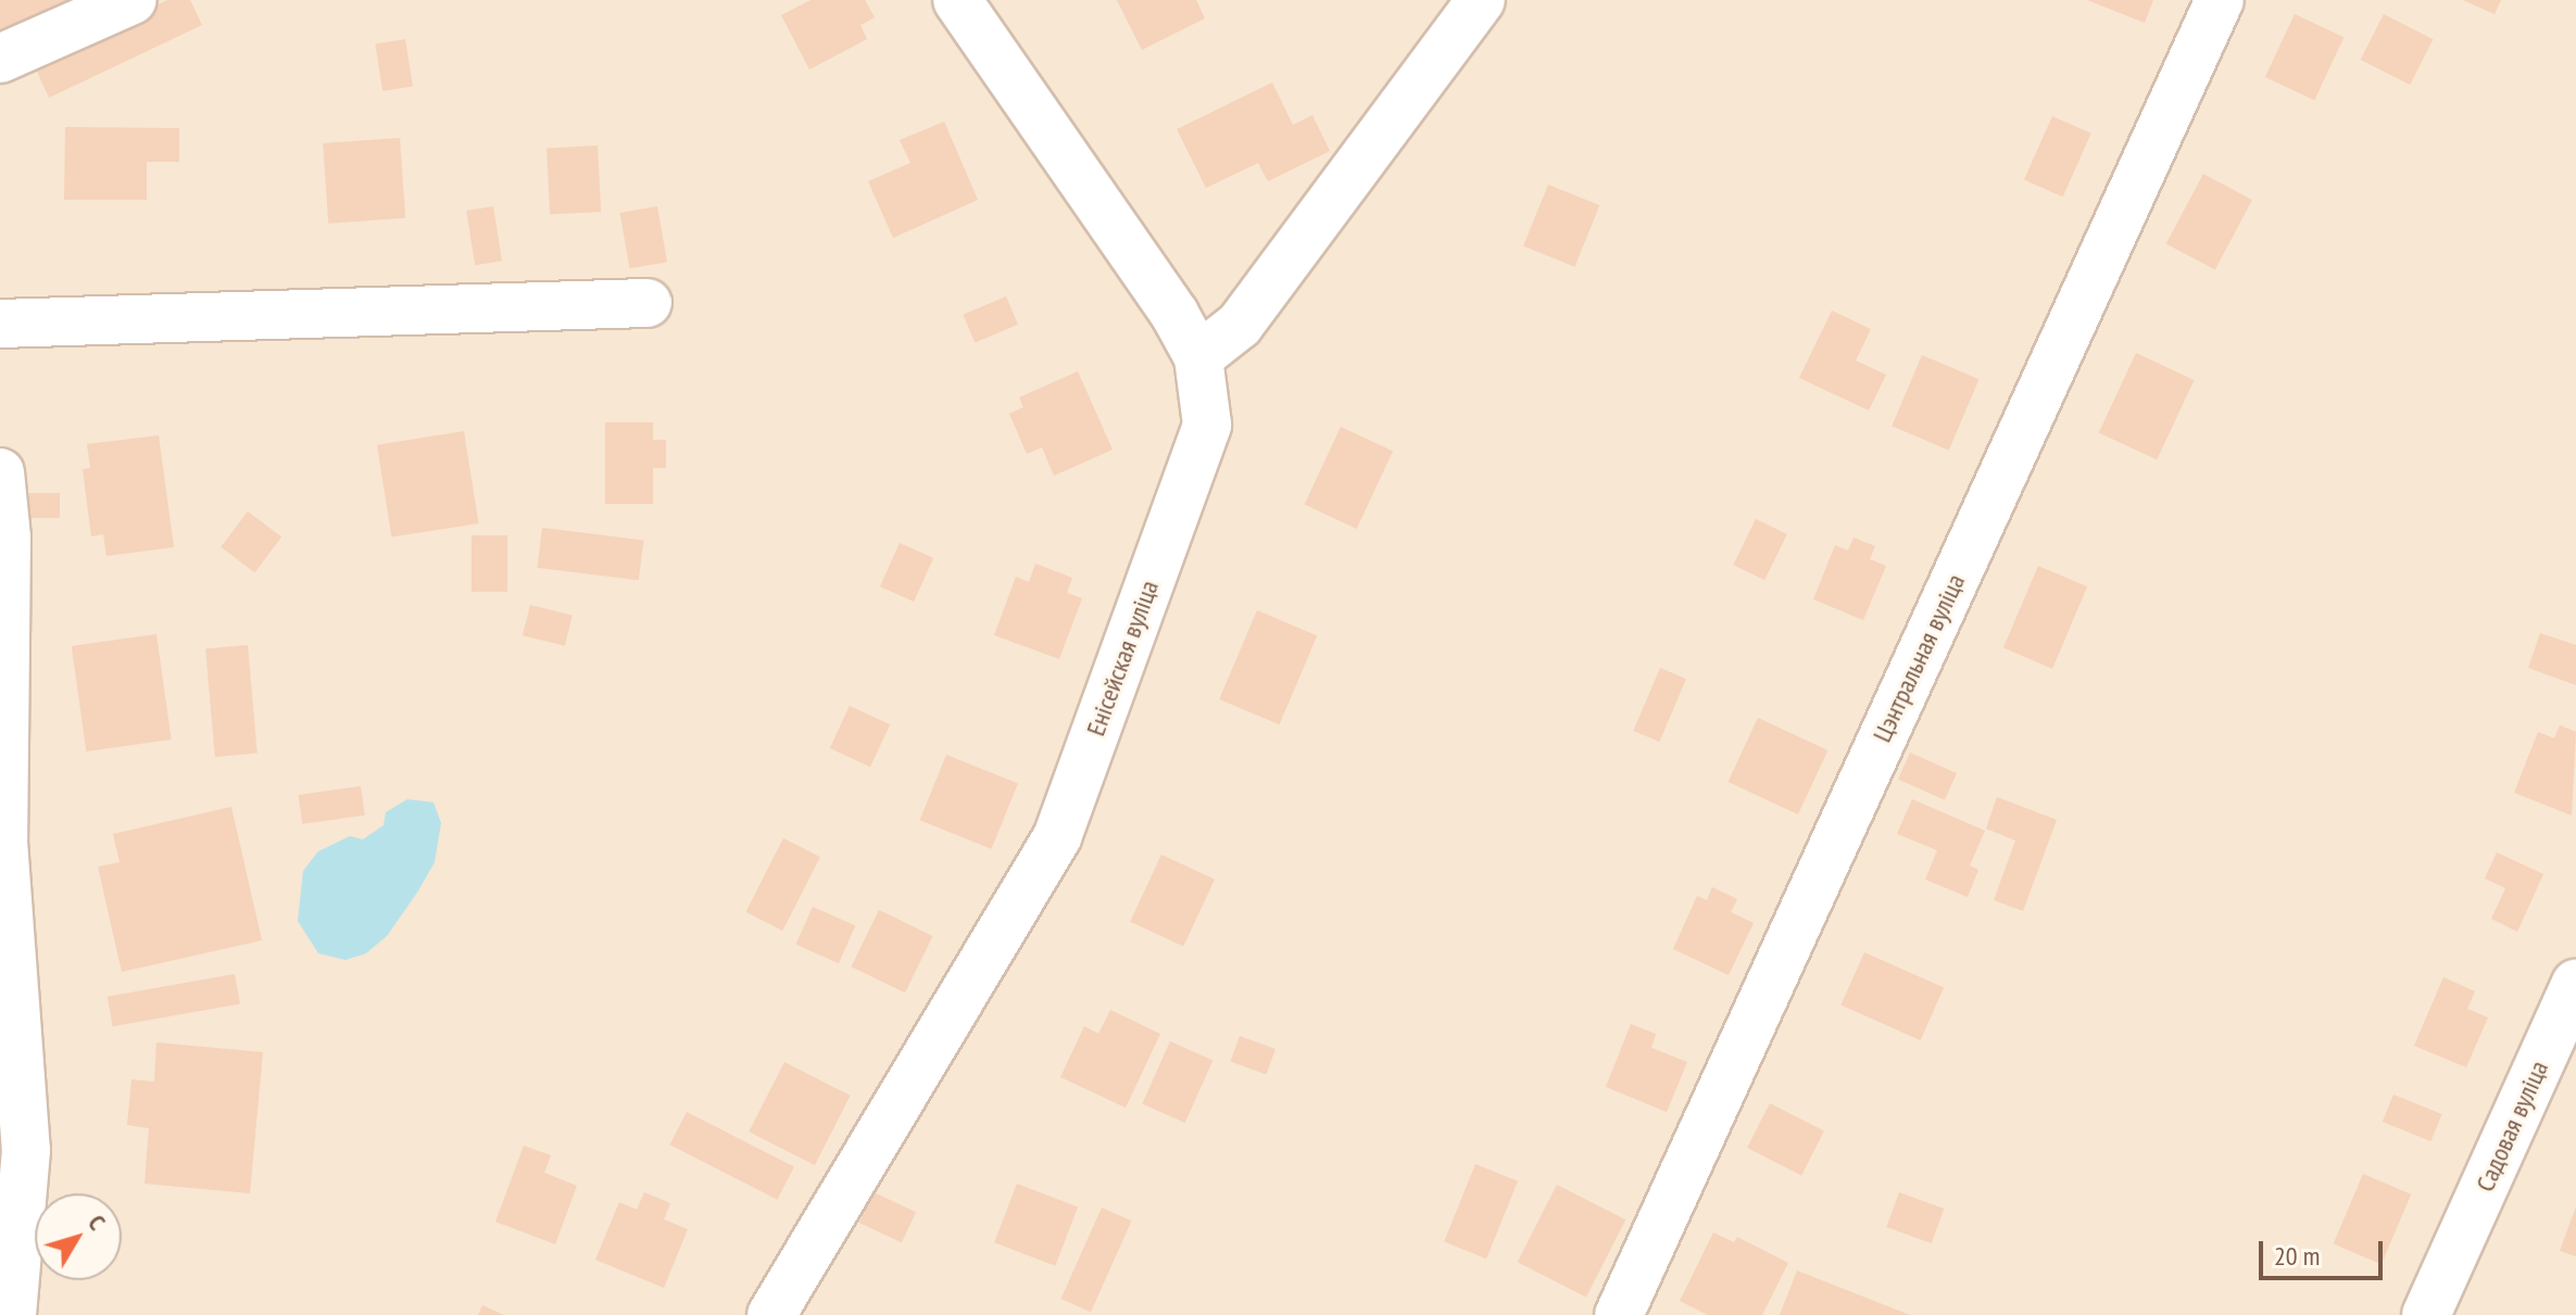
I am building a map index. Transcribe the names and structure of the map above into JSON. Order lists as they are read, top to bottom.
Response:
{
  "streets": {
    "street": ["Енісейская вуліца", "Цэнтральная вуліца", "Садовая вуліца"]
  },
  "scale_bar": "20 m",
  "north": "top right"
}
